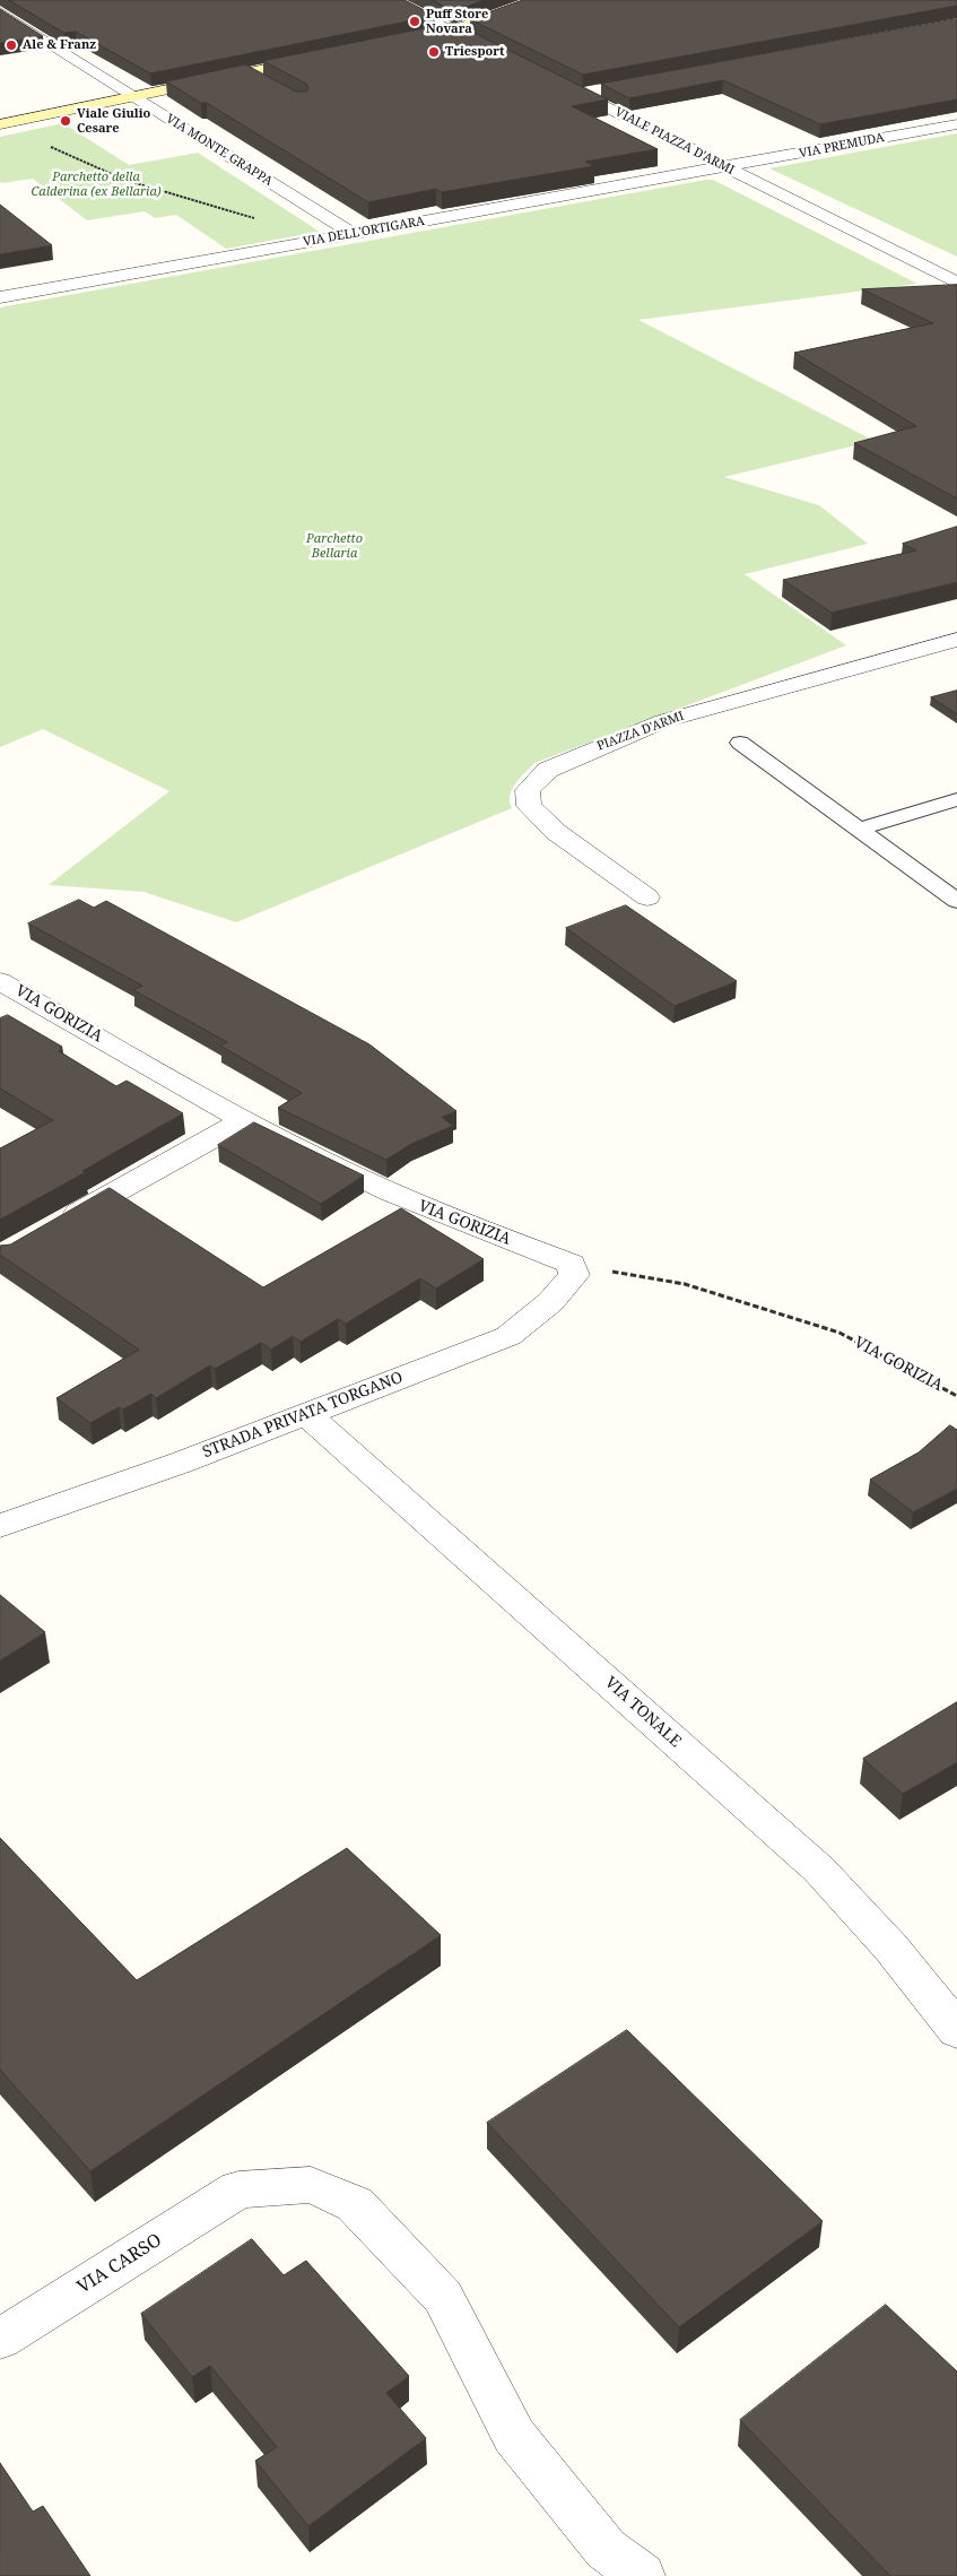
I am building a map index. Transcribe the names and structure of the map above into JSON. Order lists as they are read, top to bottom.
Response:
{
  "streets": {
    "street": [
      "VIALE PIAZZA D'ARMI",
      "VIA PREMUDA",
      "VIA MONTE GRAPPA",
      "VIA DELL'ORTIGARA",
      "PIAZZA D'ARMI",
      "VIA GORIZIA",
      "STRADA PRIVATA TORGANO",
      "VIA TONALE",
      "VIA CARSO"
    ]
  },
  "crossings": [
    ["VIALE PIAZZA D'ARMI", "VIA PREMUDA"],
    ["VIALE PIAZZA D'ARMI", "VIA DELL'ORTIGARA"],
    ["VIA PREMUDA", "VIA DELL'ORTIGARA"],
    ["VIA MONTE GRAPPA", "VIA DELL'ORTIGARA"],
    ["VIA GORIZIA", "STRADA PRIVATA TORGANO"],
    ["STRADA PRIVATA TORGANO", "VIA TONALE"]
  ],
  "parks": ["Parchetto della Calderina (ex Bellaria)", "Parchetto Bellaria"],
  "places": [
    "Puff Store Novara",
    "Ale & Franz",
    "Triesport",
    "Viale Giulio Cesare"
  ]
}
